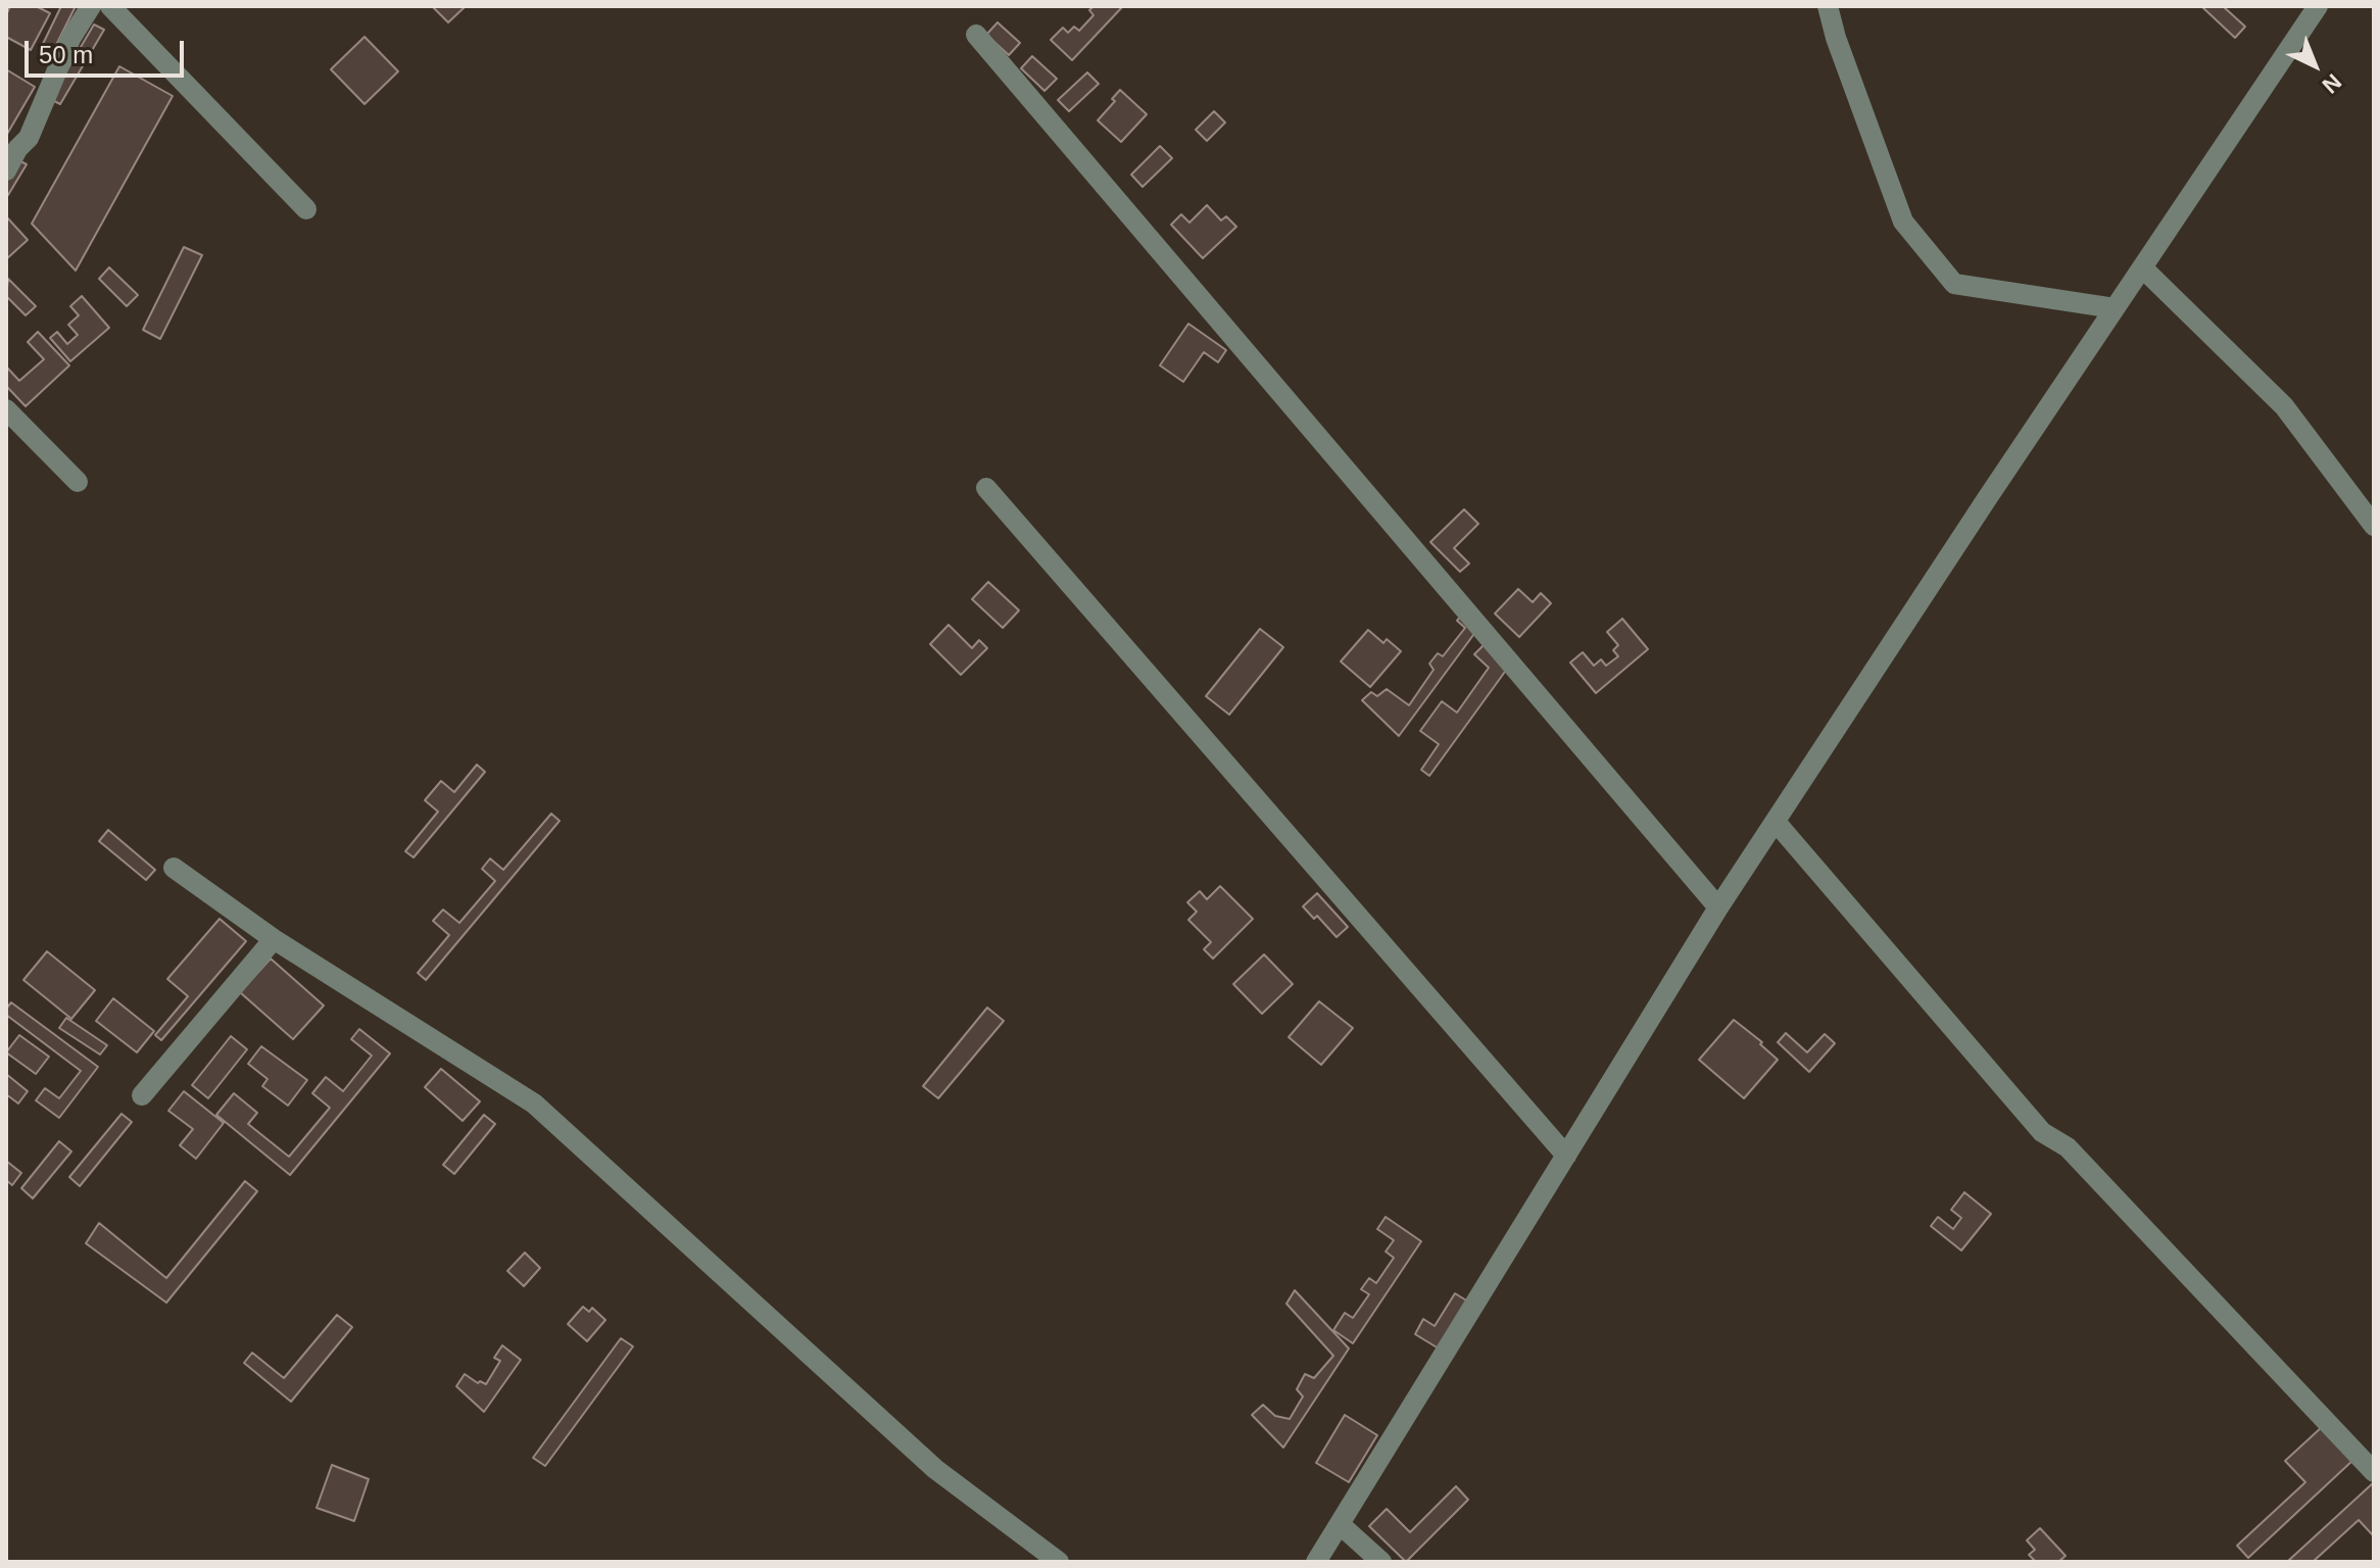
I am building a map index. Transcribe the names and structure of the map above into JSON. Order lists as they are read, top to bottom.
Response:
{
  "scale_bar": "50 m",
  "north": "bottom right"
}
